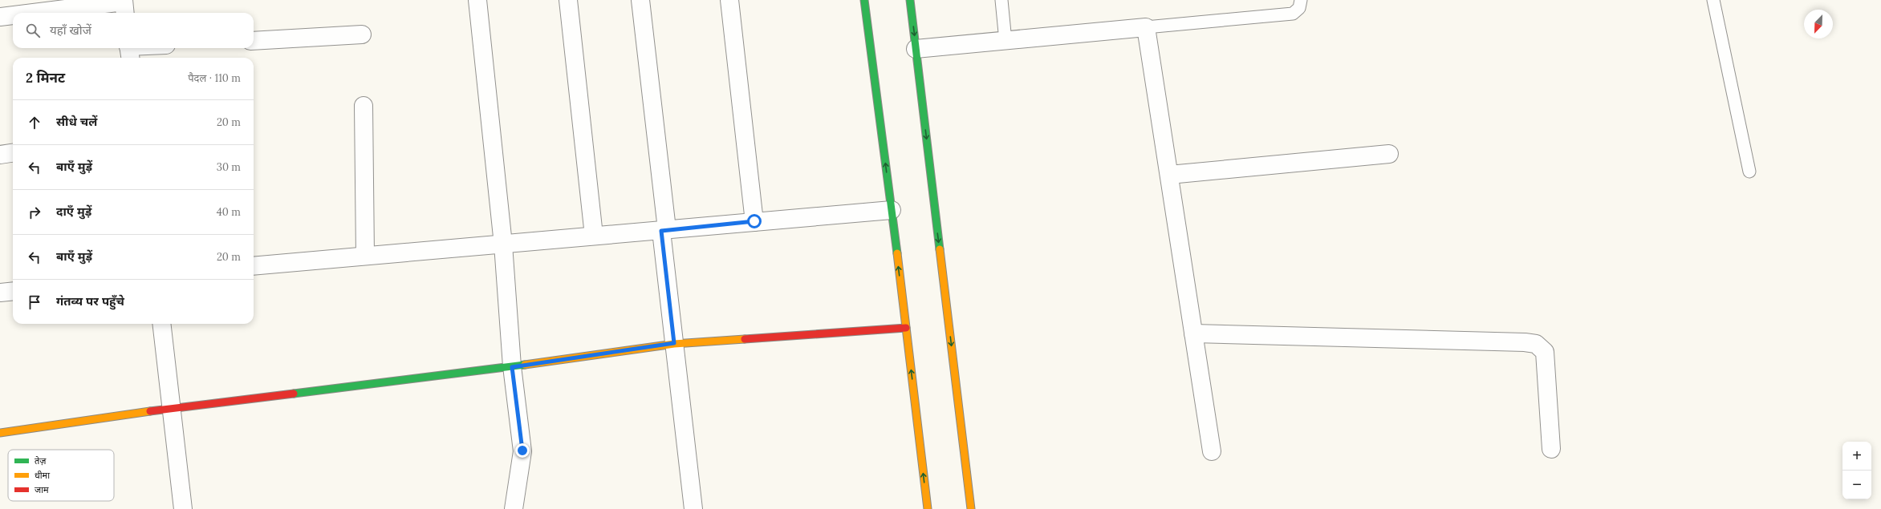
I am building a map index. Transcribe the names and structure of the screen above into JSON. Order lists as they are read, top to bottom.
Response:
{
  "legend": ["तेज़", "धीमा", "जाम"],
  "north": "bottom left",
  "page": {
    "search": "यहाँ खोजें",
    "heading": ["2 मिनट", "पैदल · 110 m"],
    "list": [
      ["सीधे चलें", "20 m"],
      ["बाएँ मुड़ें", "30 m"],
      ["दाएँ मुड़ें", "40 m"],
      ["बाएँ मुड़ें", "20 m"],
      "गंतव्य पर पहुँचे"
    ],
    "map_buttons": ["+", "−"]
  }
}
